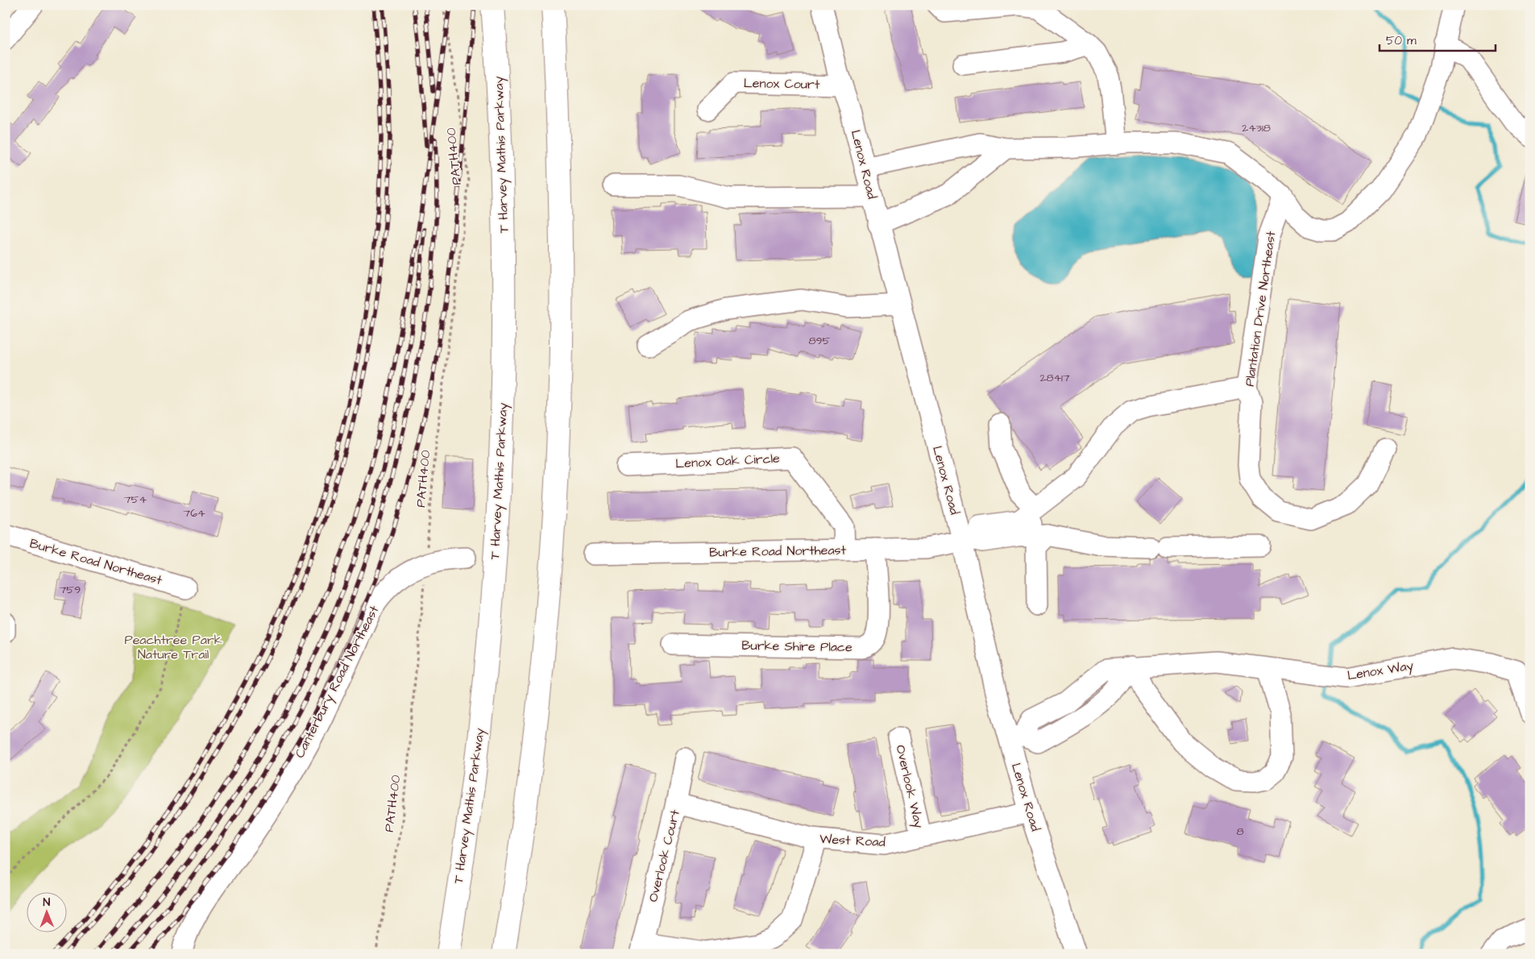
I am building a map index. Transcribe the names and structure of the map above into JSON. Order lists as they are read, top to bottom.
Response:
{
  "streets": {
    "highway": ["T Harvey Mathis Parkway"],
    "street": [
      "Lenox Court",
      "Lenox Road",
      "Plantation Drive Northeast",
      "Lenox Oak Circle",
      "Burke Road Northeast",
      "Burke Shire Place",
      "Lenox Way",
      "Canterbury Road Northeast",
      "Overlook Way",
      "West Road",
      "Overlook Court"
    ],
    "path": ["PATH400"]
  },
  "crossings": [
    ["Lenox Court", "Lenox Road"],
    ["PATH400", "Canterbury Road Northeast"],
    ["Lenox Road", "Burke Road Northeast"],
    ["Lenox Road", "Lenox Way"],
    ["Lenox Road", "West Road"],
    ["Lenox Oak Circle", "Burke Road Northeast"],
    ["Burke Road Northeast", "Burke Shire Place"],
    ["Overlook Way", "West Road"],
    ["West Road", "Overlook Court"]
  ],
  "parks": ["Peachtree Park Nature Trail"],
  "house_numbers": [
    "24318",
    "895",
    "28417",
    "754",
    "764",
    "759",
    "8"
  ],
  "scale_bar": "50 m",
  "north": "top"
}
